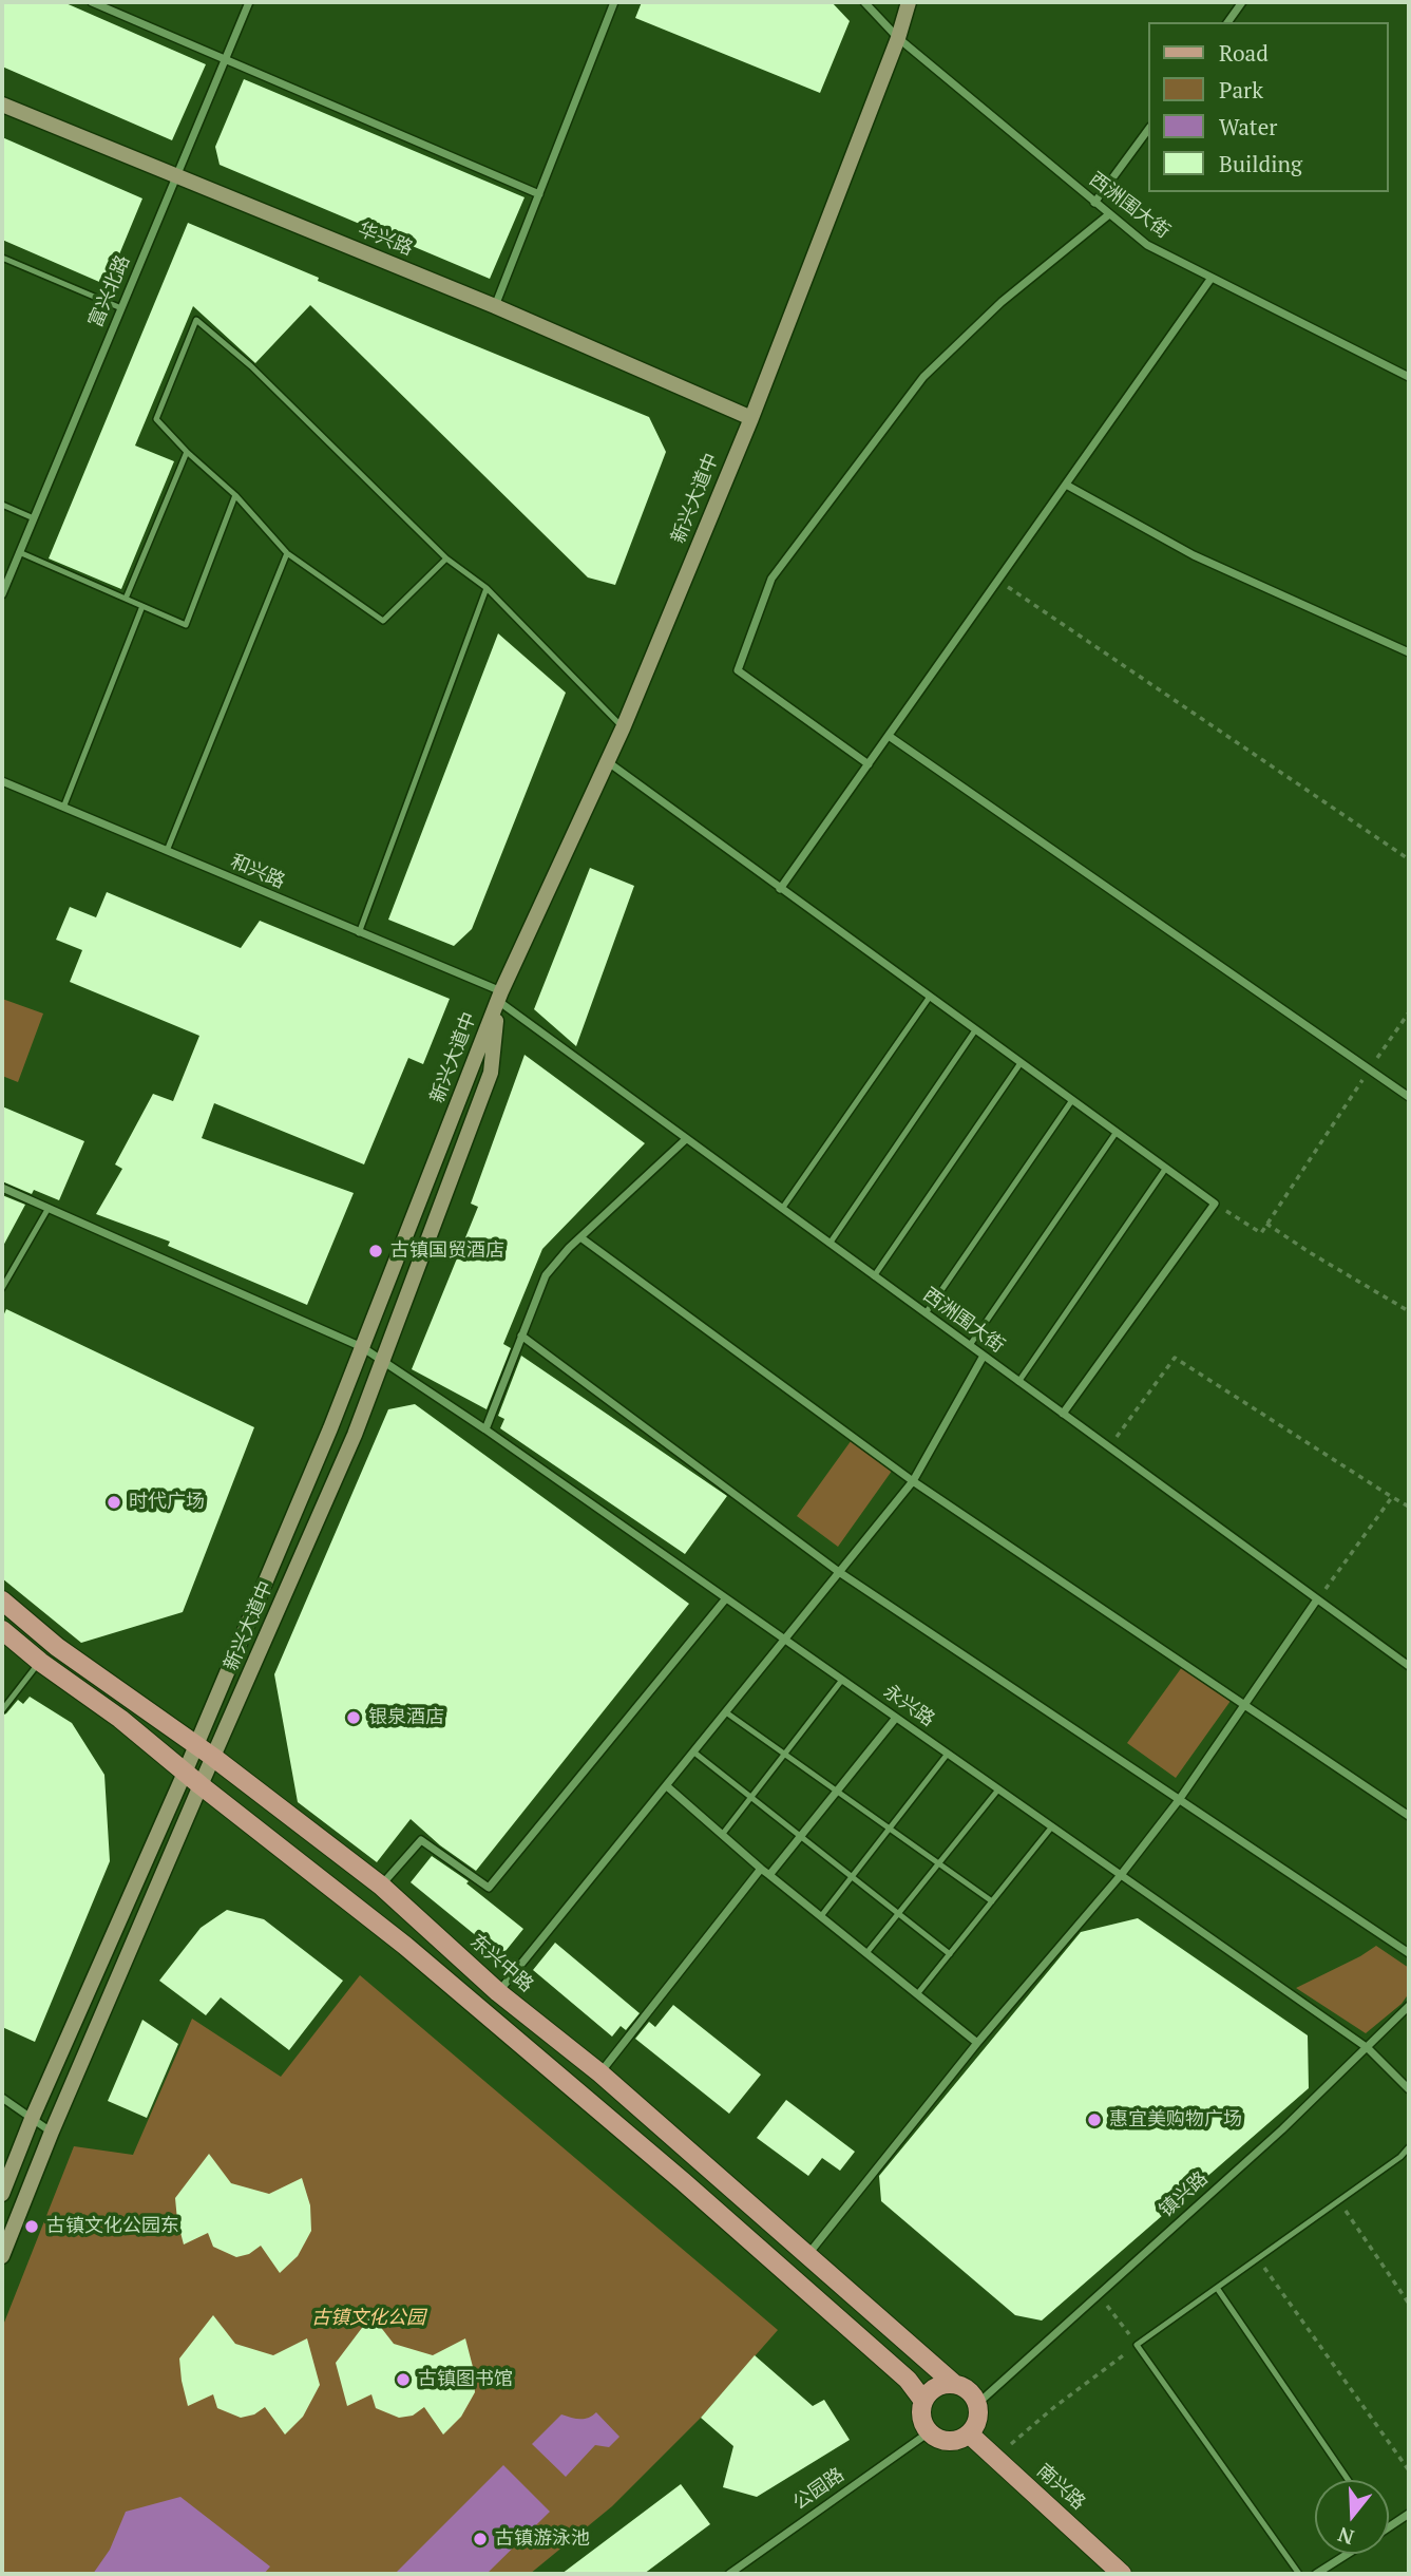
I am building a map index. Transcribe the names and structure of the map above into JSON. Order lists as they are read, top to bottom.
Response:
{
  "streets": {
    "main road": [
      "华兴路",
      "新兴大道中",
      "东兴中路",
      "南兴路"
    ],
    "street": [
      "西洲围大街",
      "富兴北路",
      "和兴路",
      "永兴路",
      "镇兴路",
      "公园路"
    ]
  },
  "crossings": [
    ["西洲围大街", "新兴大道中"],
    ["西洲围大街", "和兴路"],
    ["华兴路", "富兴北路"],
    ["华兴路", "新兴大道中"],
    ["新兴大道中", "和兴路"],
    ["新兴大道中", "永兴路"],
    ["新兴大道中", "东兴中路"],
    ["永兴路", "镇兴路"],
    ["东兴中路", "镇兴路"],
    ["东兴中路", "南兴路"],
    ["东兴中路", "公园路"],
    ["镇兴路", "南兴路"],
    ["镇兴路", "公园路"],
    ["南兴路", "公园路"]
  ],
  "parks": ["古镇文化公园"],
  "places": [
    "古镇国贸酒店",
    "时代广场",
    "银泉酒店",
    "惠宜美购物广场",
    "古镇文化公园东",
    "古镇图书馆",
    "古镇游泳池"
  ],
  "legend": [
    "Road",
    "Park",
    "Water",
    "Building"
  ],
  "north": "bottom"
}
